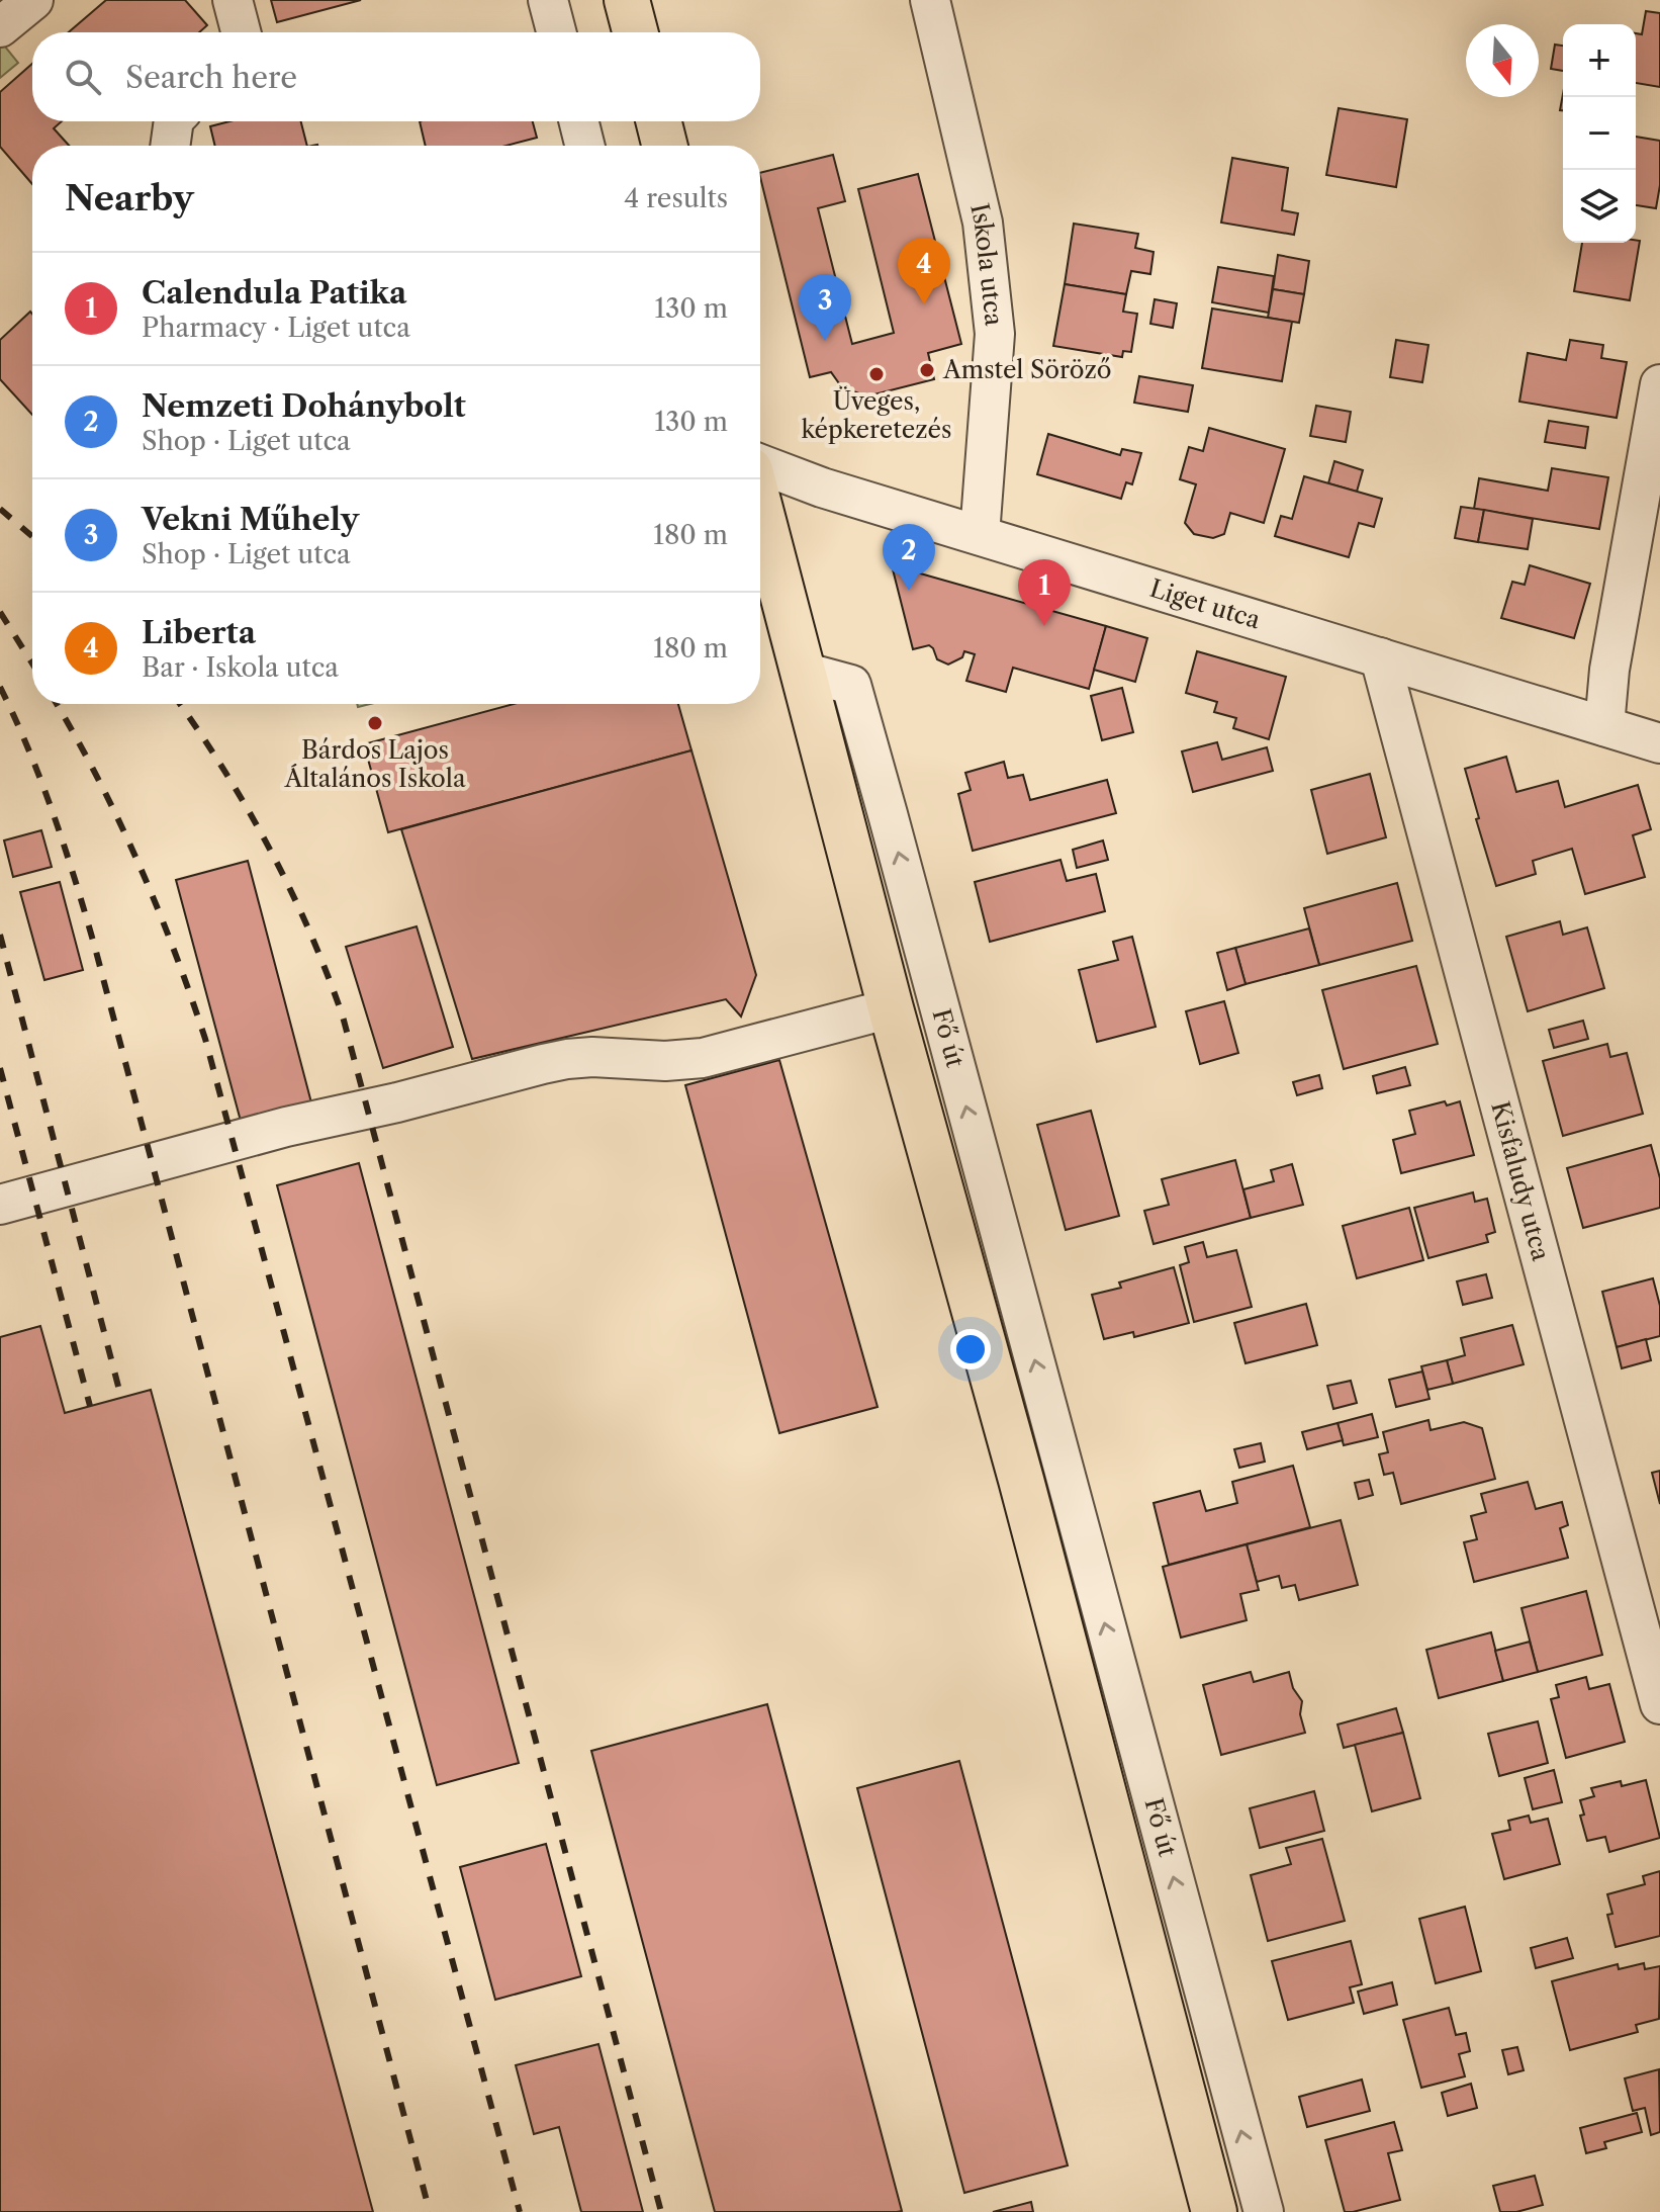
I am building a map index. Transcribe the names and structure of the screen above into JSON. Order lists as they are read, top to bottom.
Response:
{
  "streets": {
    "main road": ["Fő út"],
    "street": ["Iskola utca", "Liget utca", "Kisfaludy utca"]
  },
  "crossings": [
    ["Iskola utca", "Liget utca"],
    ["Liget utca", "Kisfaludy utca"]
  ],
  "places": ["Amstel Söröző", "Üveges, képkeretezés", "Bárdos Lajos Általános Iskola"],
  "north": "bottom",
  "page": {
    "map_buttons": ["+", "−"],
    "search": "Search here",
    "heading": ["Nearby", "4 results"],
    "pins": [
      "4",
      "3",
      "2",
      "1"
    ],
    "list": [
      {
        "mark": "1",
        "name": "Calendula Patika",
        "note": "Pharmacy · Liget utca",
        "value": "130 m"
      },
      {
        "mark": "2",
        "name": "Nemzeti Dohánybolt",
        "note": "Shop · Liget utca",
        "value": "130 m"
      },
      {
        "mark": "3",
        "name": "Vekni Műhely",
        "note": "Shop · Liget utca",
        "value": "180 m"
      },
      {
        "mark": "4",
        "name": "Liberta",
        "note": "Bar · Iskola utca",
        "value": "180 m"
      }
    ]
  }
}
